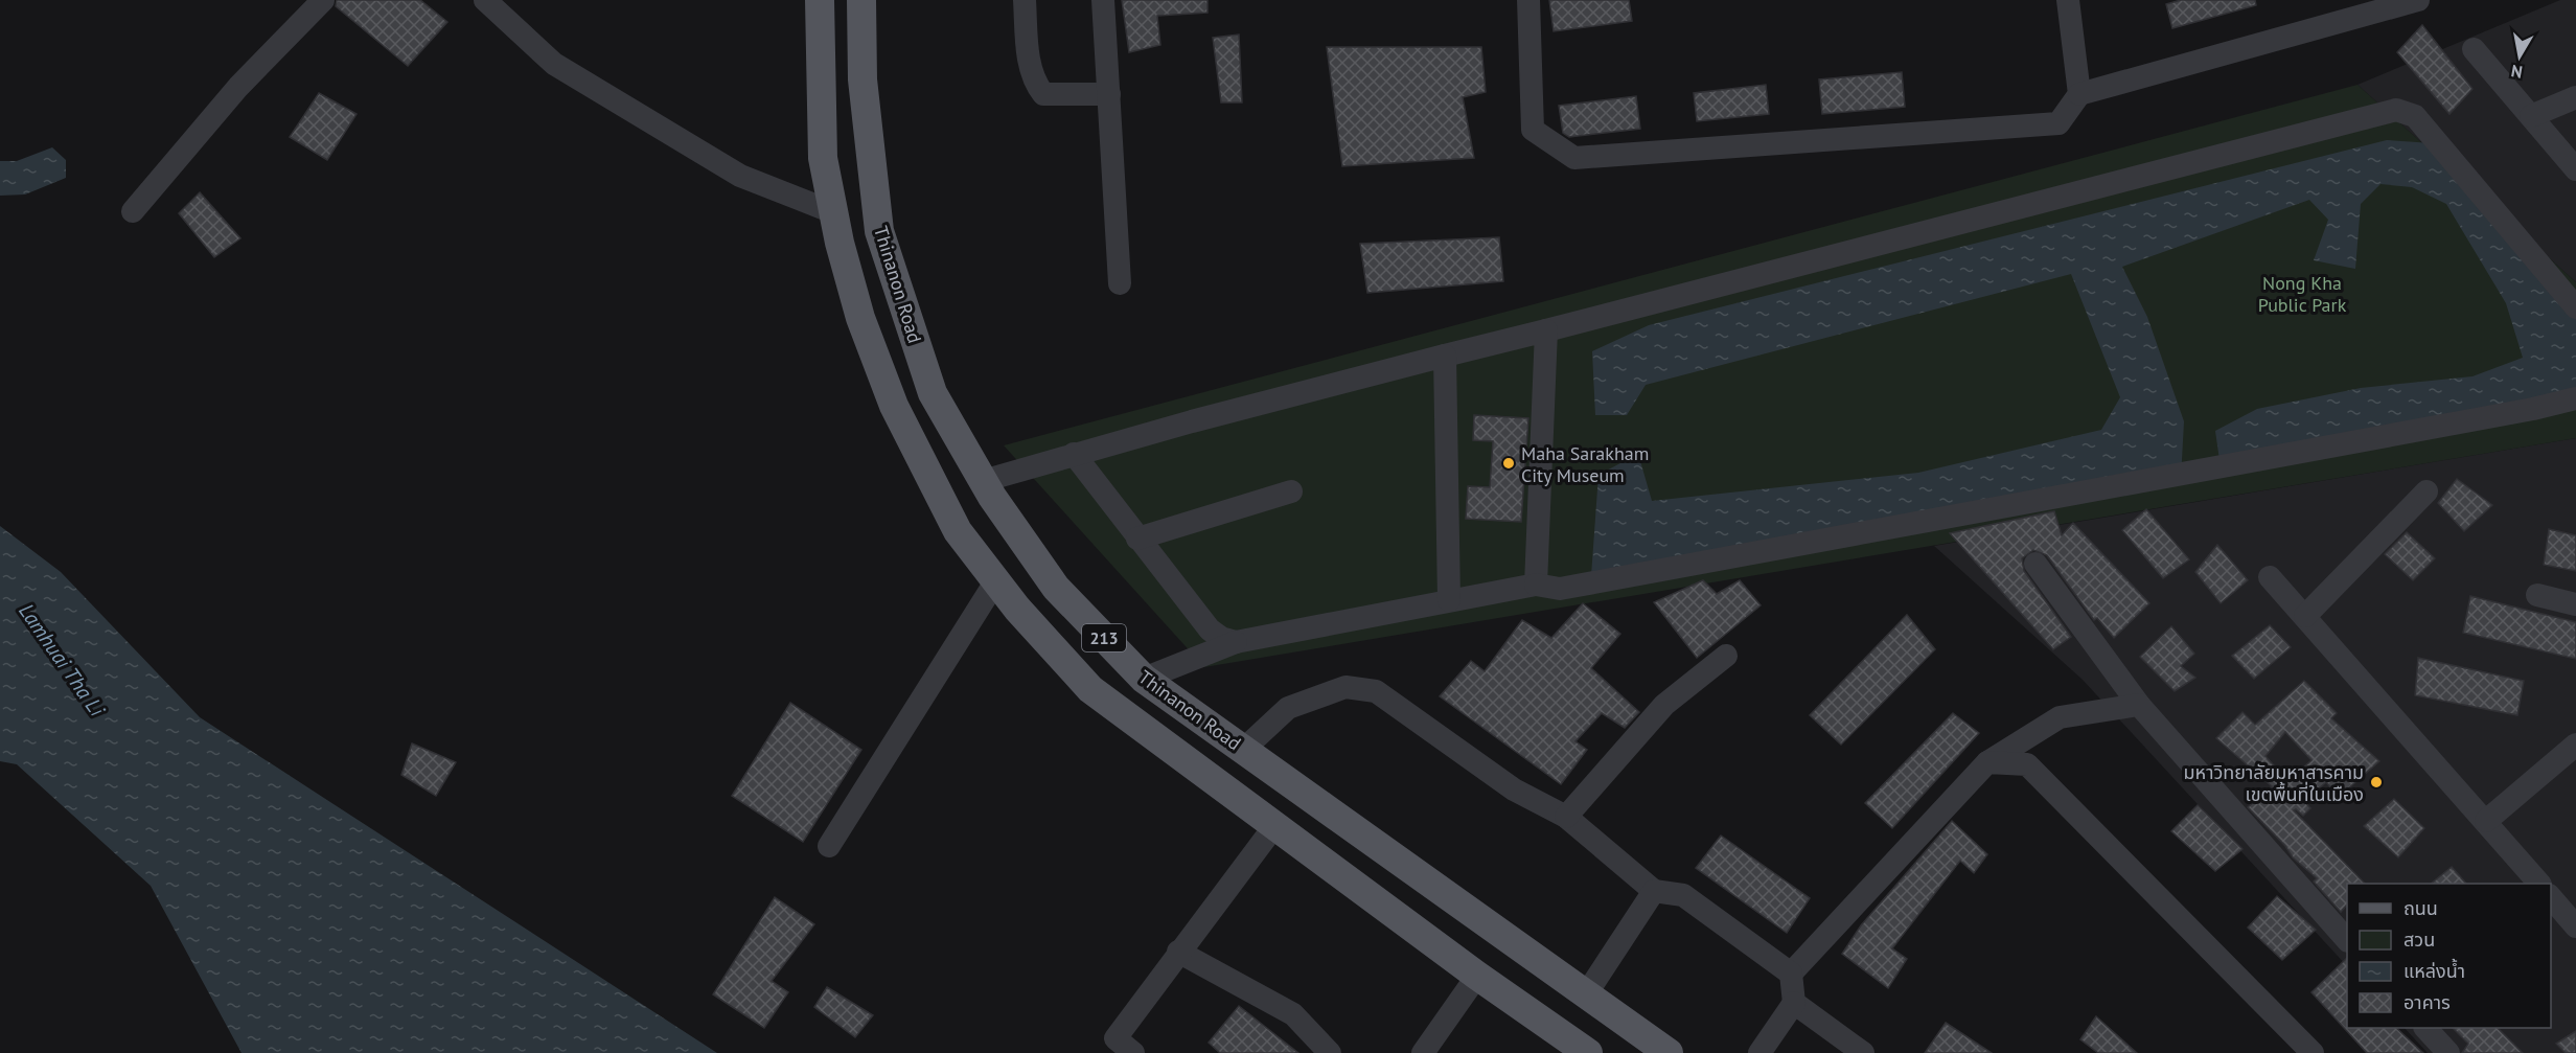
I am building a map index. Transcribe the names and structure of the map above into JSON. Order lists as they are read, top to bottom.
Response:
{
  "streets": {
    "main road": ["Thinanon Road", "213"]
  },
  "water": ["Lamhuai Tha Li"],
  "parks": ["Nong Kha Public Park"],
  "places": ["Maha Sarakham City Museum", "มหาวิทยาลัยมหาสารคาม เขตพื้นที่ในเมือง"],
  "legend": [
    "ถนน",
    "สวน",
    "แหล่งน้ำ",
    "อาคาร"
  ],
  "north": "bottom"
}
